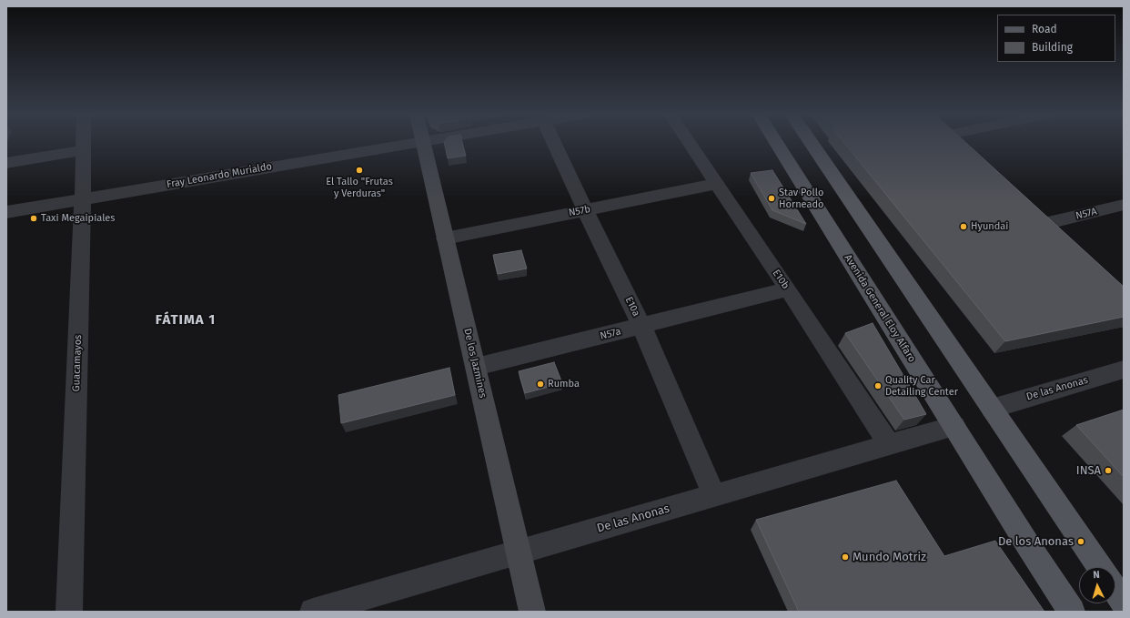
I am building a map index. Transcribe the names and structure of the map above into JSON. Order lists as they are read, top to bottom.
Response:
{
  "streets": {
    "main road": ["Avenida General Eloy Alfaro"],
    "street": [
      "Fray Leonardo Murialdo",
      "N57b",
      "N57A",
      "E10b",
      "E10a",
      "N57a",
      "Guacamayos",
      "De los Jazmines",
      "De las Anonas"
    ]
  },
  "crossings": [
    ["Fray Leonardo Murialdo", "Guacamayos"],
    ["N57b", "E10b"],
    ["N57b", "E10a"],
    ["N57b", "De los Jazmines"],
    ["E10b", "N57a"],
    ["E10b", "De las Anonas"],
    ["E10a", "N57a"],
    ["E10a", "De las Anonas"],
    ["Avenida General Eloy Alfaro", "De las Anonas"],
    ["N57a", "De los Jazmines"],
    ["De los Jazmines", "De las Anonas"]
  ],
  "districts": ["FÁTIMA 1"],
  "places": [
    "El Tallo \"Frutas y Verduras\"",
    "Stav Pollo Horneado",
    "Taxi Megaipiales",
    "Hyundai",
    "Rumba",
    "Quality Car Detailing Center",
    "INSA",
    "De los Anonas",
    "Mundo Motriz"
  ],
  "legend": ["Road", "Building"],
  "north": "top"
}
